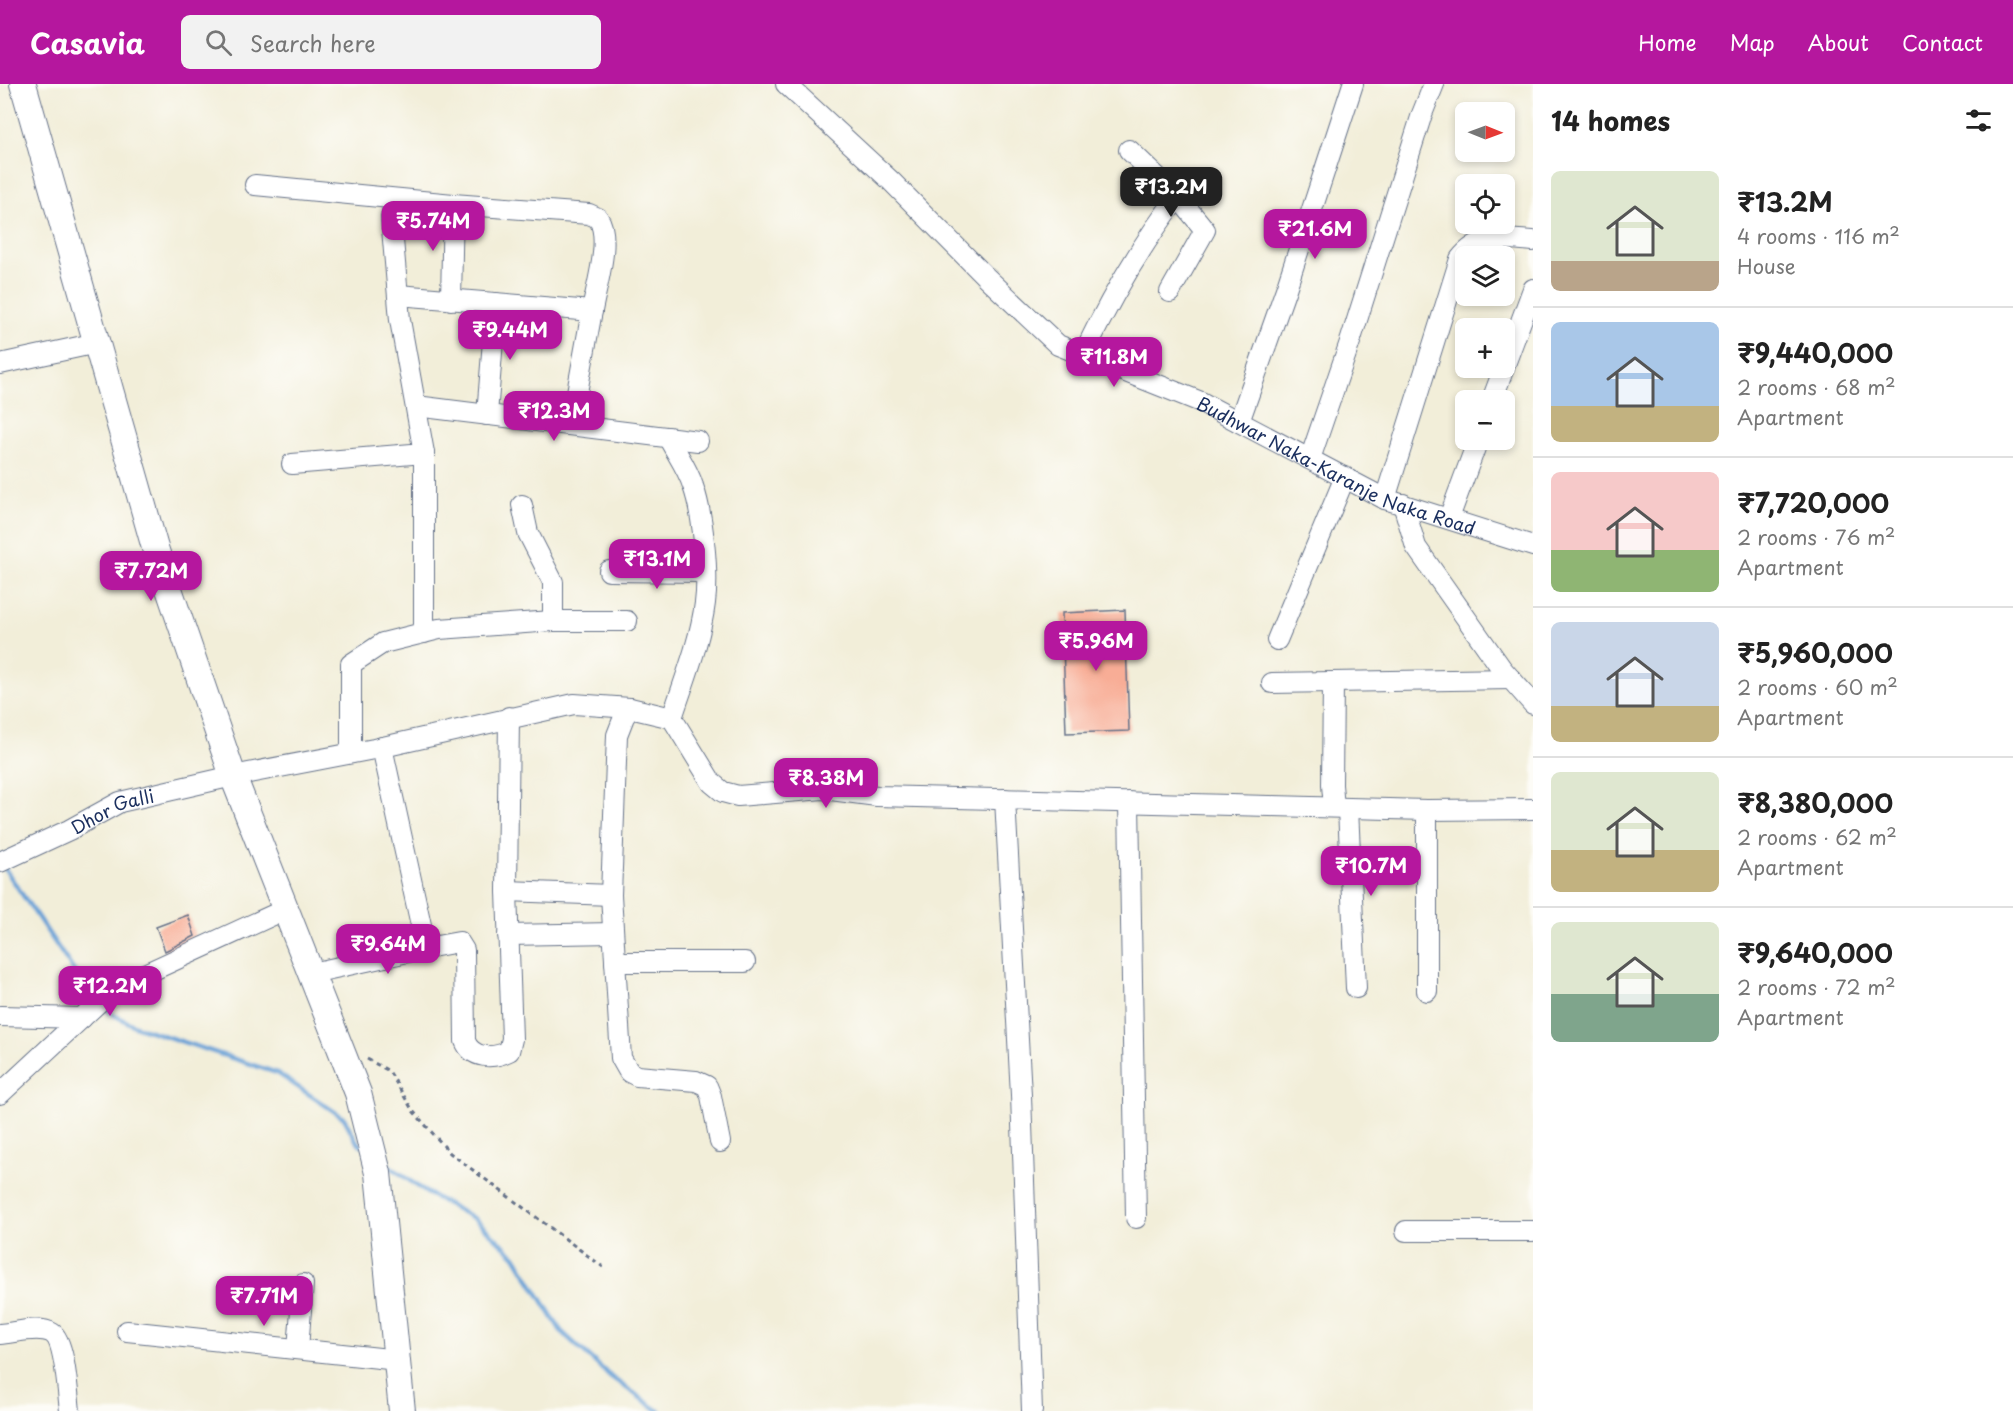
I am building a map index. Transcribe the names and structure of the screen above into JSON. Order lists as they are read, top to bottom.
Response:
{
  "streets": {
    "street": ["Budhwar Naka-Karanje Naka Road", "Dhor Galli"]
  },
  "north": "right",
  "page": {
    "header": "Casavia",
    "search": "Search here",
    "nav": [
      "Home",
      "Map",
      "About",
      "Contact"
    ],
    "heading": "14 homes",
    "map_buttons": ["+", "−"],
    "list": [
      {
        "name": "₹13.2M",
        "note": "4 rooms · 116 m² · House"
      },
      {
        "name": "₹9,440,000",
        "note": "2 rooms · 68 m² · Apartment"
      },
      {
        "name": "₹7,720,000",
        "note": "2 rooms · 76 m² · Apartment"
      },
      {
        "name": "₹5,960,000",
        "note": "2 rooms · 60 m² · Apartment"
      },
      {
        "name": "₹8,380,000",
        "note": "2 rooms · 62 m² · Apartment"
      },
      {
        "name": "₹9,640,000",
        "note": "2 rooms · 72 m² · Apartment"
      }
    ],
    "price": [
      "₹13.2M",
      "₹5.74M",
      "₹21.6M",
      "₹9.44M",
      "₹11.8M",
      "₹12.3M",
      "₹13.1M",
      "₹7.72M",
      "₹5.96M",
      "₹8.38M",
      "₹10.7M",
      "₹9.64M",
      "₹12.2M",
      "₹7.71M"
    ]
  }
}
